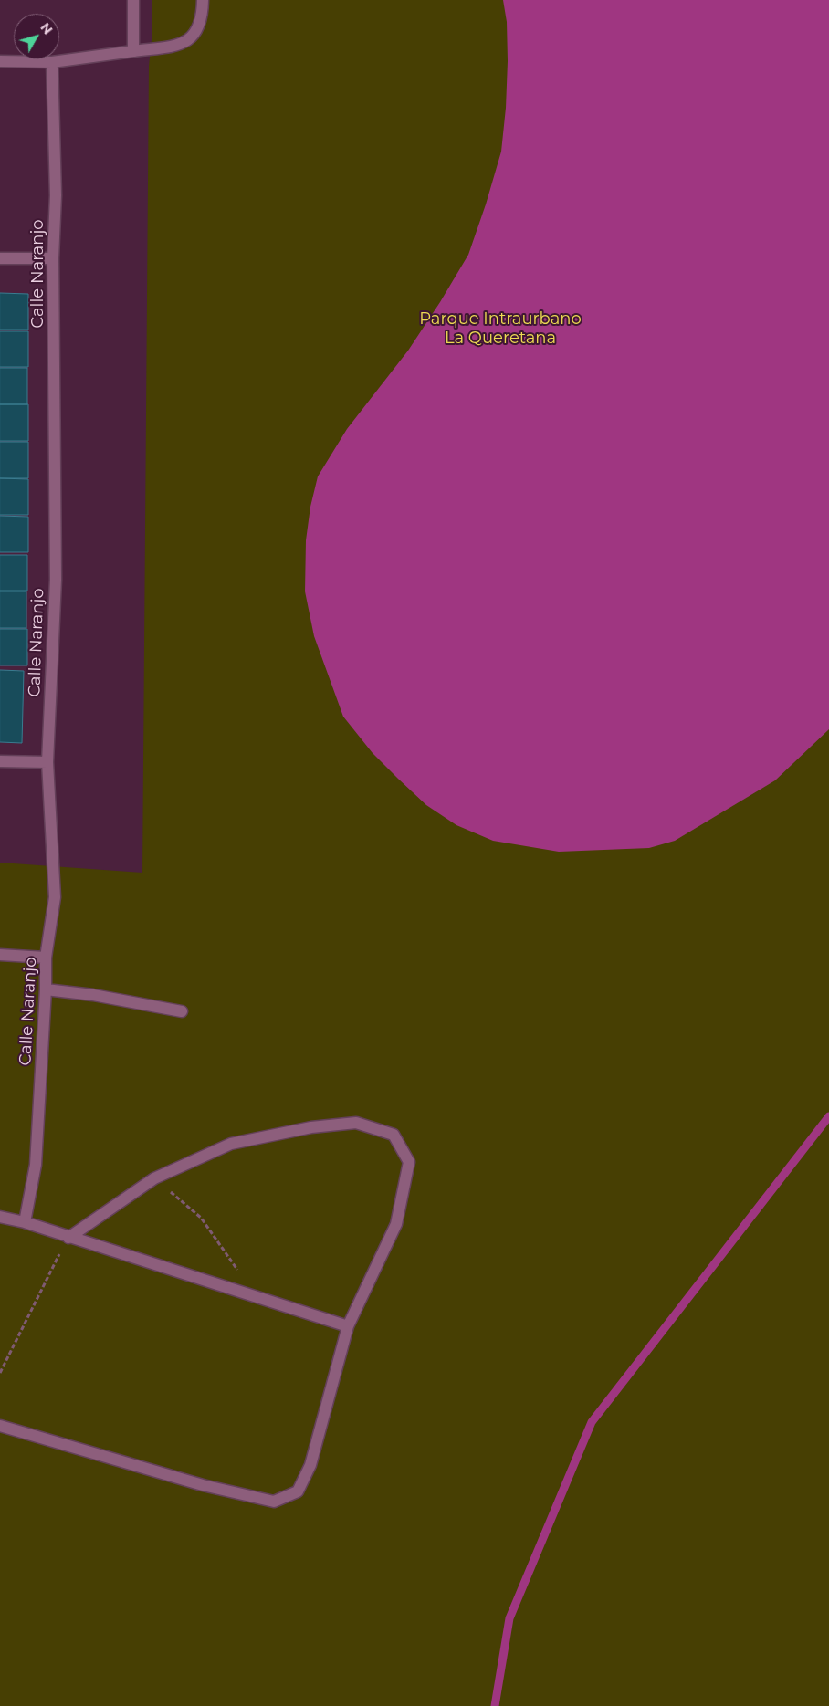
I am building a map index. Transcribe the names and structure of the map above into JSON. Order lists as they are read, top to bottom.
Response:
{
  "streets": {
    "street": ["Calle Naranjo"]
  },
  "parks": ["Parque Intraurbano La Queretana"],
  "north": "top right"
}
